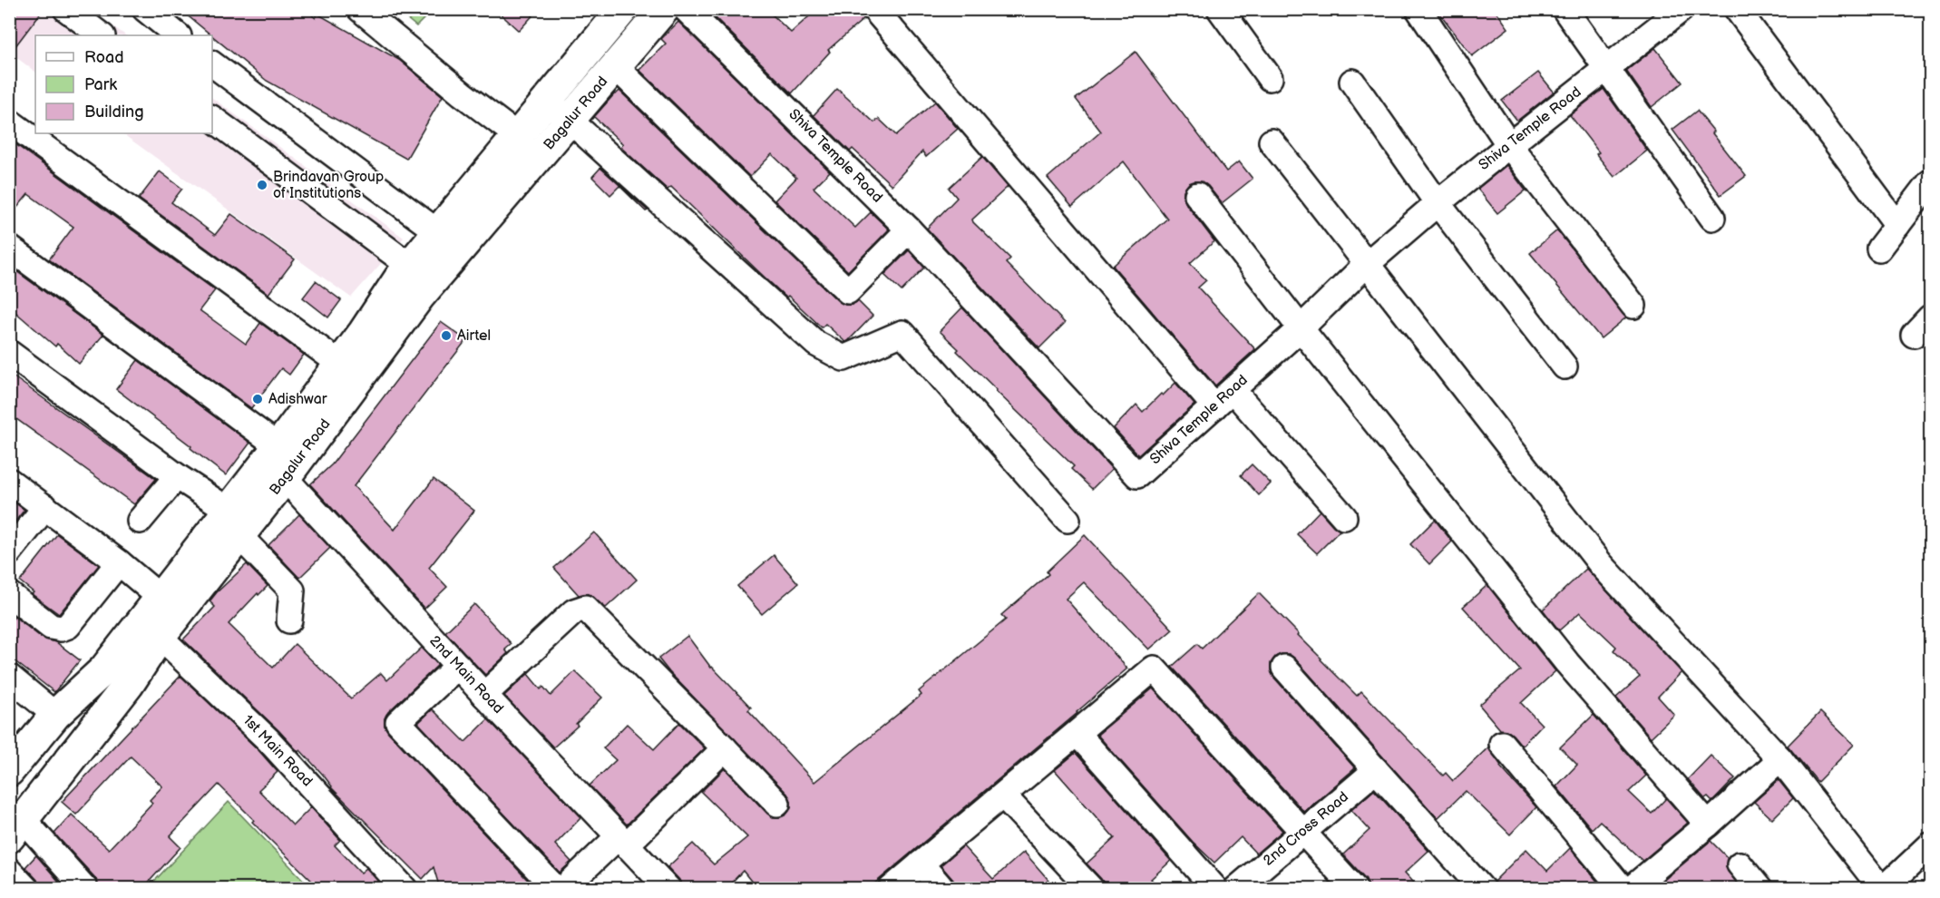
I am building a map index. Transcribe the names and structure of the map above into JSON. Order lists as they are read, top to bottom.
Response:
{
  "streets": {
    "main road": ["Bagalur Road"],
    "street": [
      "Shiva Temple Road",
      "2nd Main Road",
      "1st Main Road",
      "2nd Cross Road"
    ]
  },
  "crossings": [
    ["Bagalur Road", "2nd Main Road"],
    ["Bagalur Road", "1st Main Road"]
  ],
  "places": ["Brindavan Group of Institutions", "Airtel", "Adishwar"],
  "legend": ["Road", "Park", "Building"]
}
